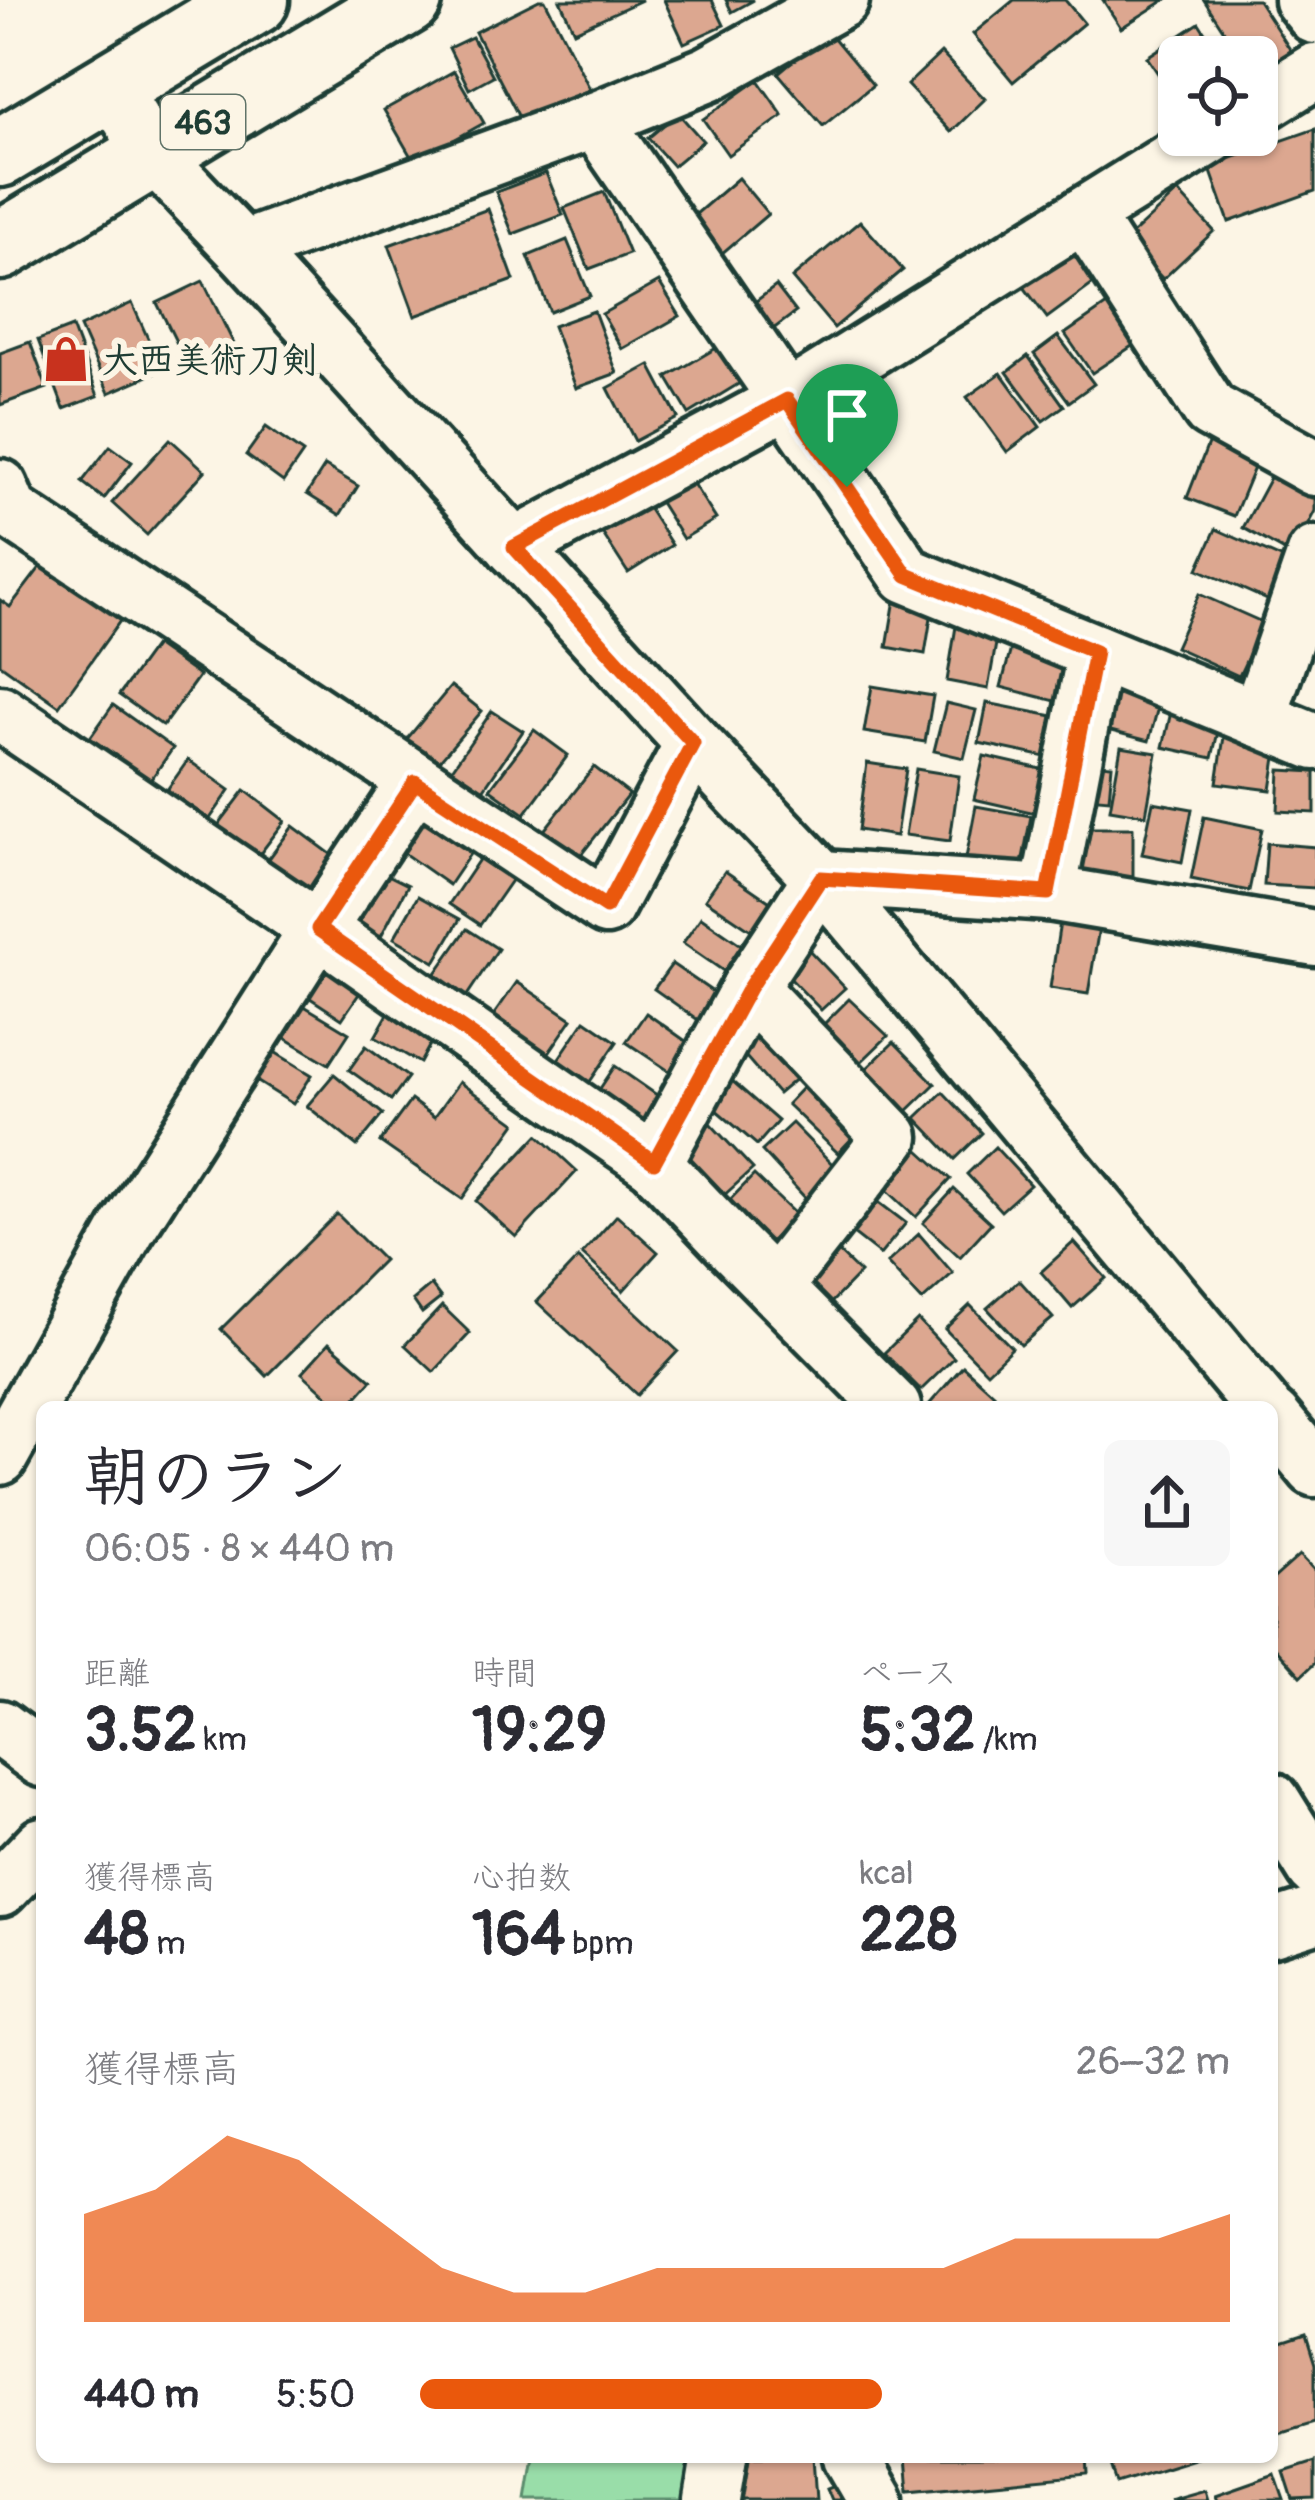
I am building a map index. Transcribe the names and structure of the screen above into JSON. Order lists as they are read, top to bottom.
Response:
{
  "streets": {
    "highway": ["463"]
  },
  "places": {
    "shop": ["大西美術刀剣"]
  },
  "page": {
    "heading": ["朝のラン", "06:05 · 8 × 440 m"],
    "stats": [
      ["距離", "3.52 km"],
      ["時間", "19:29"],
      ["ペース", "5:32 /km"],
      ["獲得標高", "48 m"],
      ["心拍数", "164 bpm"],
      ["kcal", "228"]
    ],
    "chart": ["獲得標高", "26–32 m"],
    "list": [
      {
        "name": "440 m",
        "note": "5:50"
      }
    ]
  }
}
